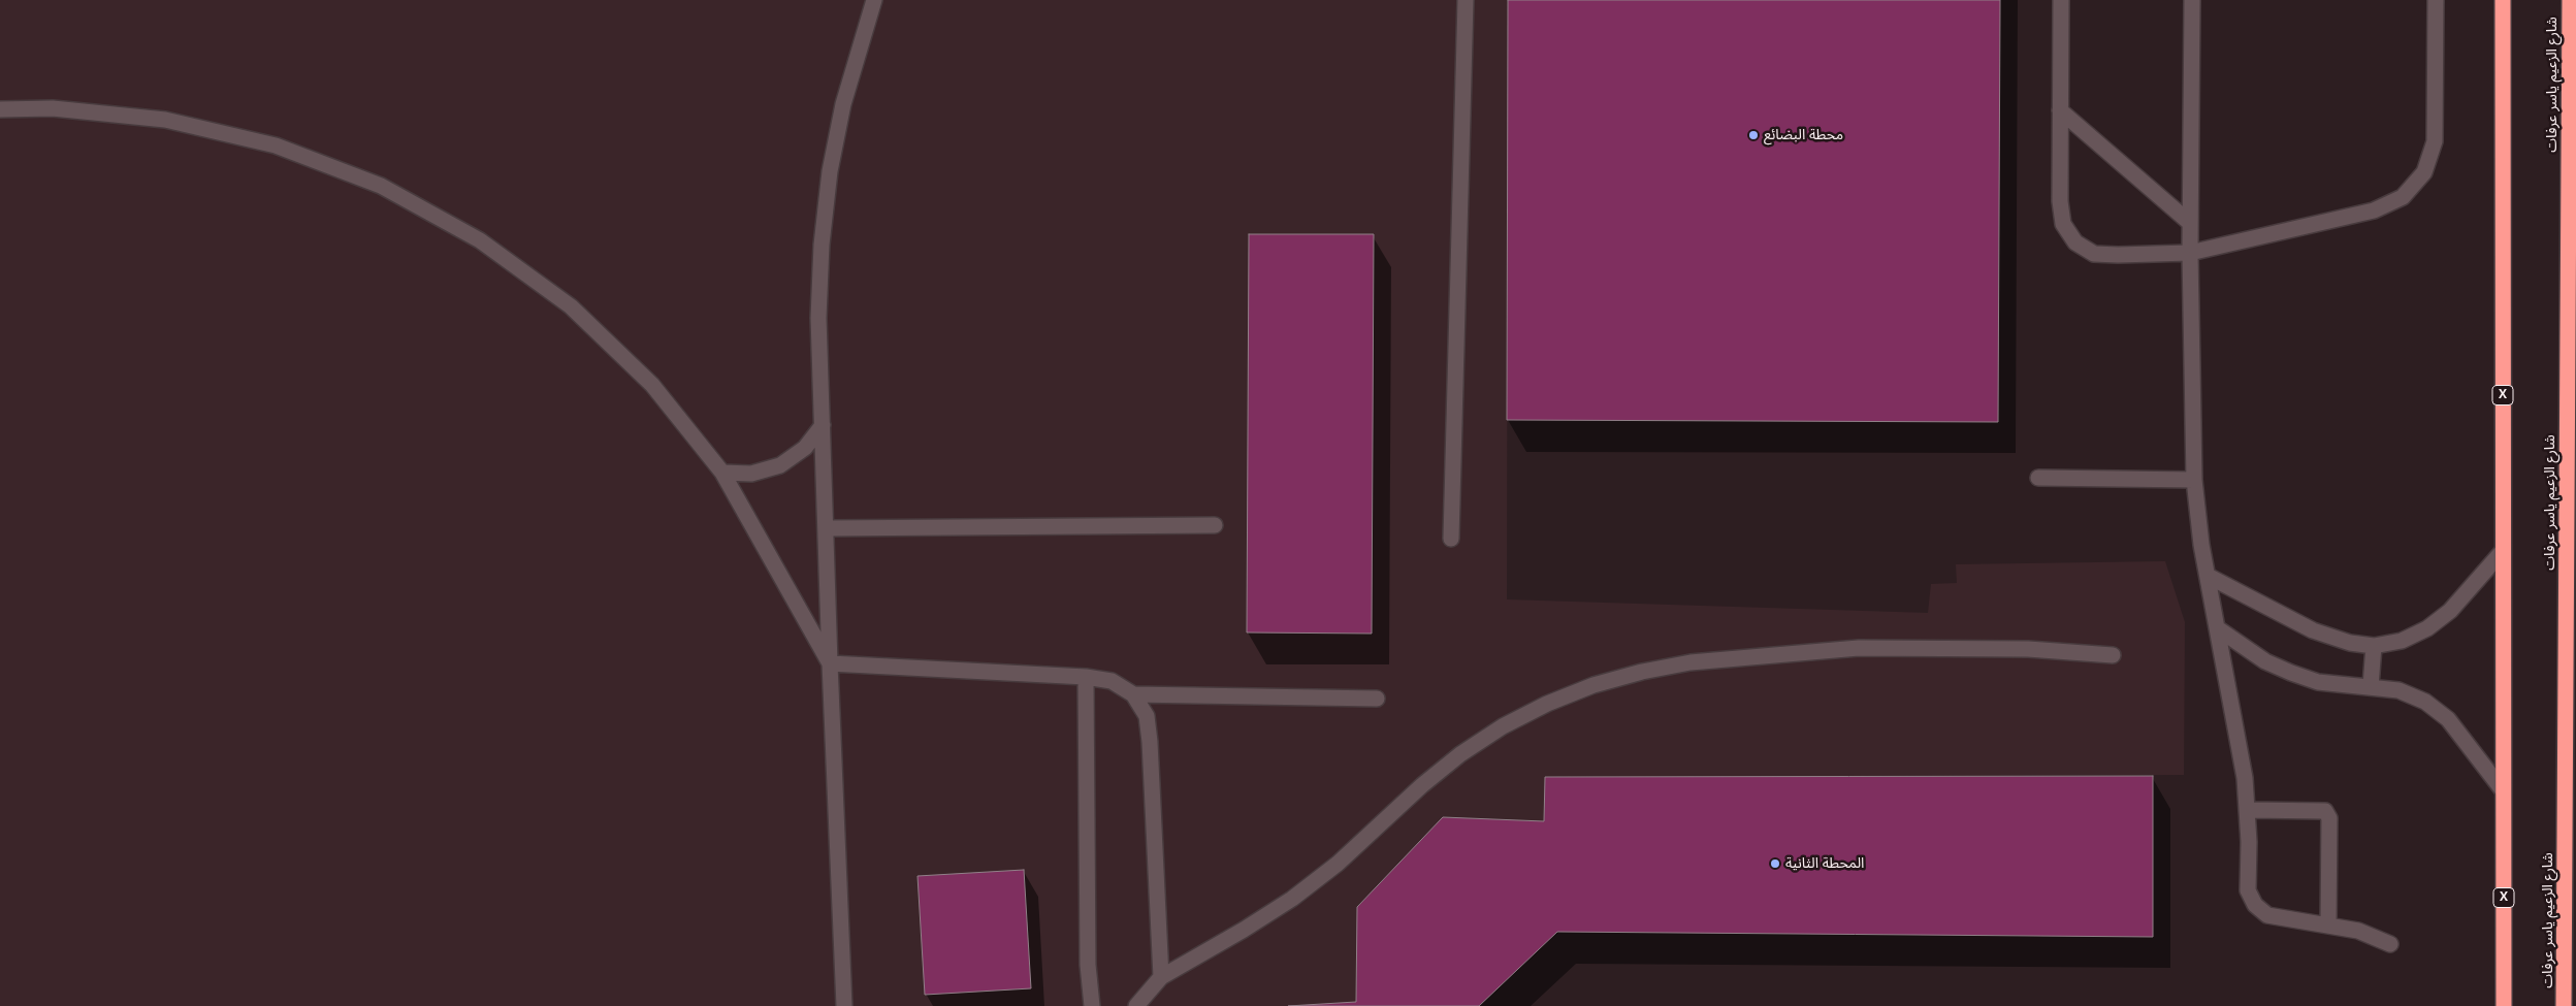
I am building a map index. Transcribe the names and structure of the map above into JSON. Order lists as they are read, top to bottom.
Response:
{
  "streets": {
    "highway": ["شارع الزعيم ياسر عرفات", "X"]
  },
  "places": ["محطة البضائع", "المحطة الثانية"]
}
